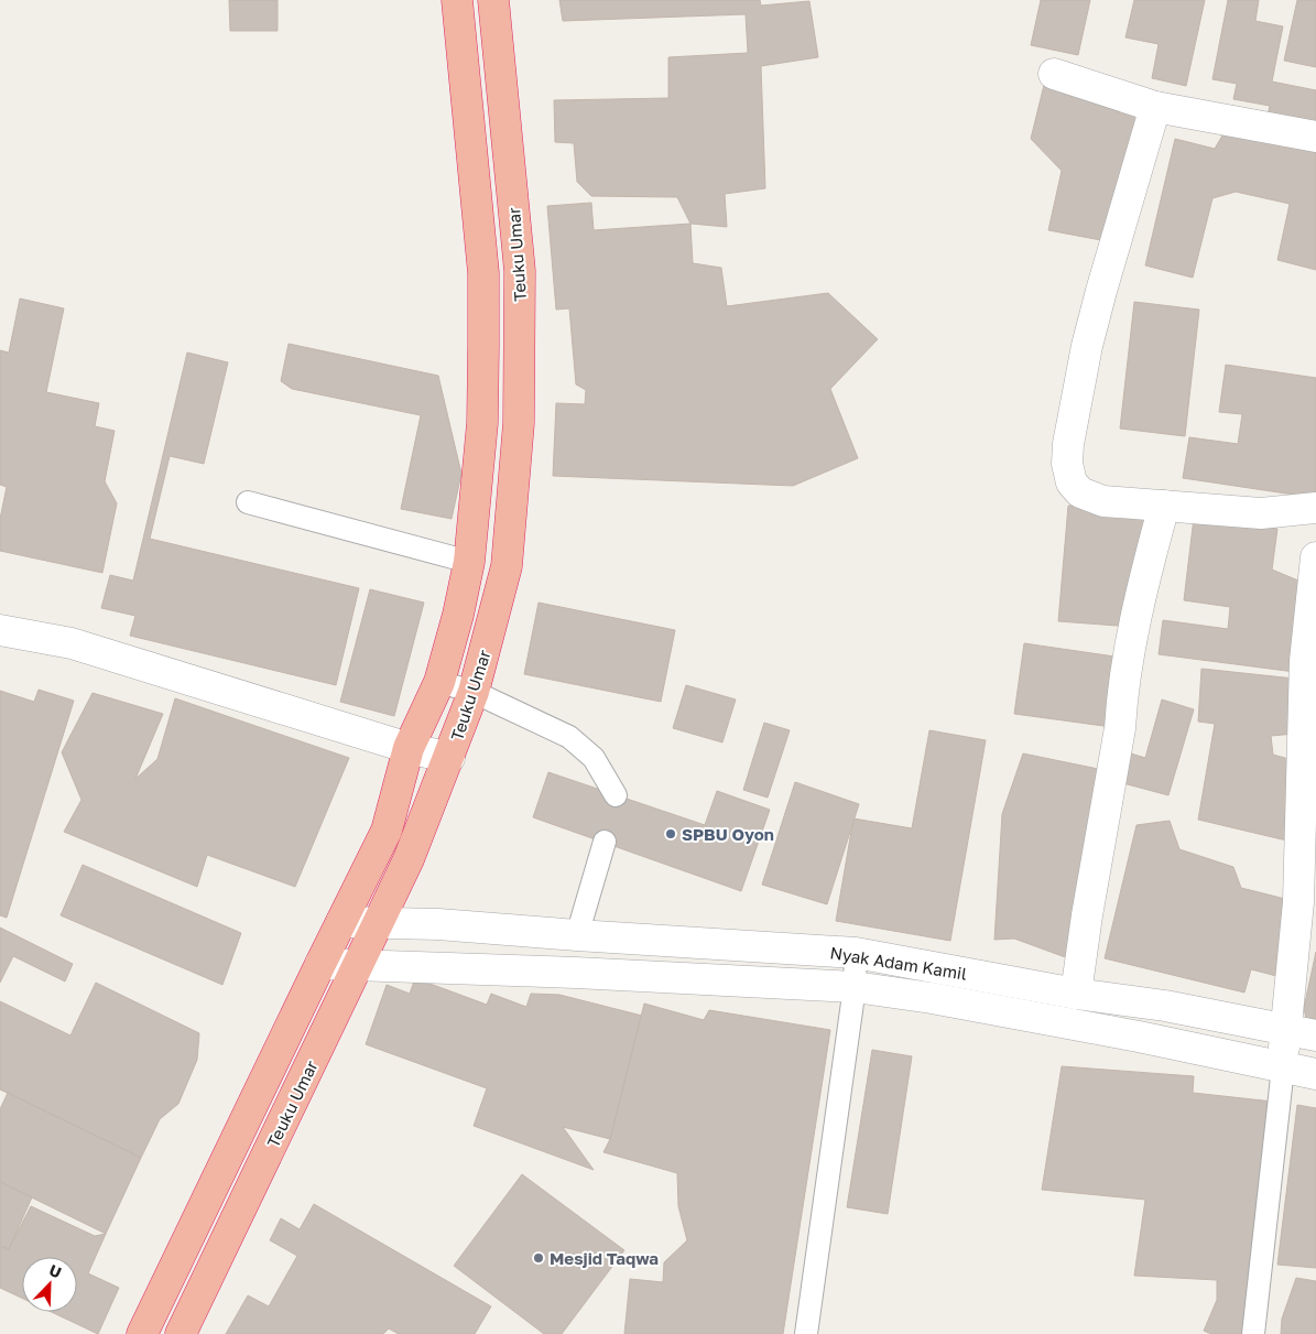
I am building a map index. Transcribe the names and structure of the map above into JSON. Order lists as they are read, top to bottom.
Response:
{
  "streets": {
    "highway": ["Teuku Umar"],
    "street": ["Nyak Adam Kamil"]
  },
  "crossings": [
    ["Teuku Umar", "Nyak Adam Kamil"]
  ],
  "places": ["SPBU Oyon", "Mesjid Taqwa"],
  "north": "top right"
}
